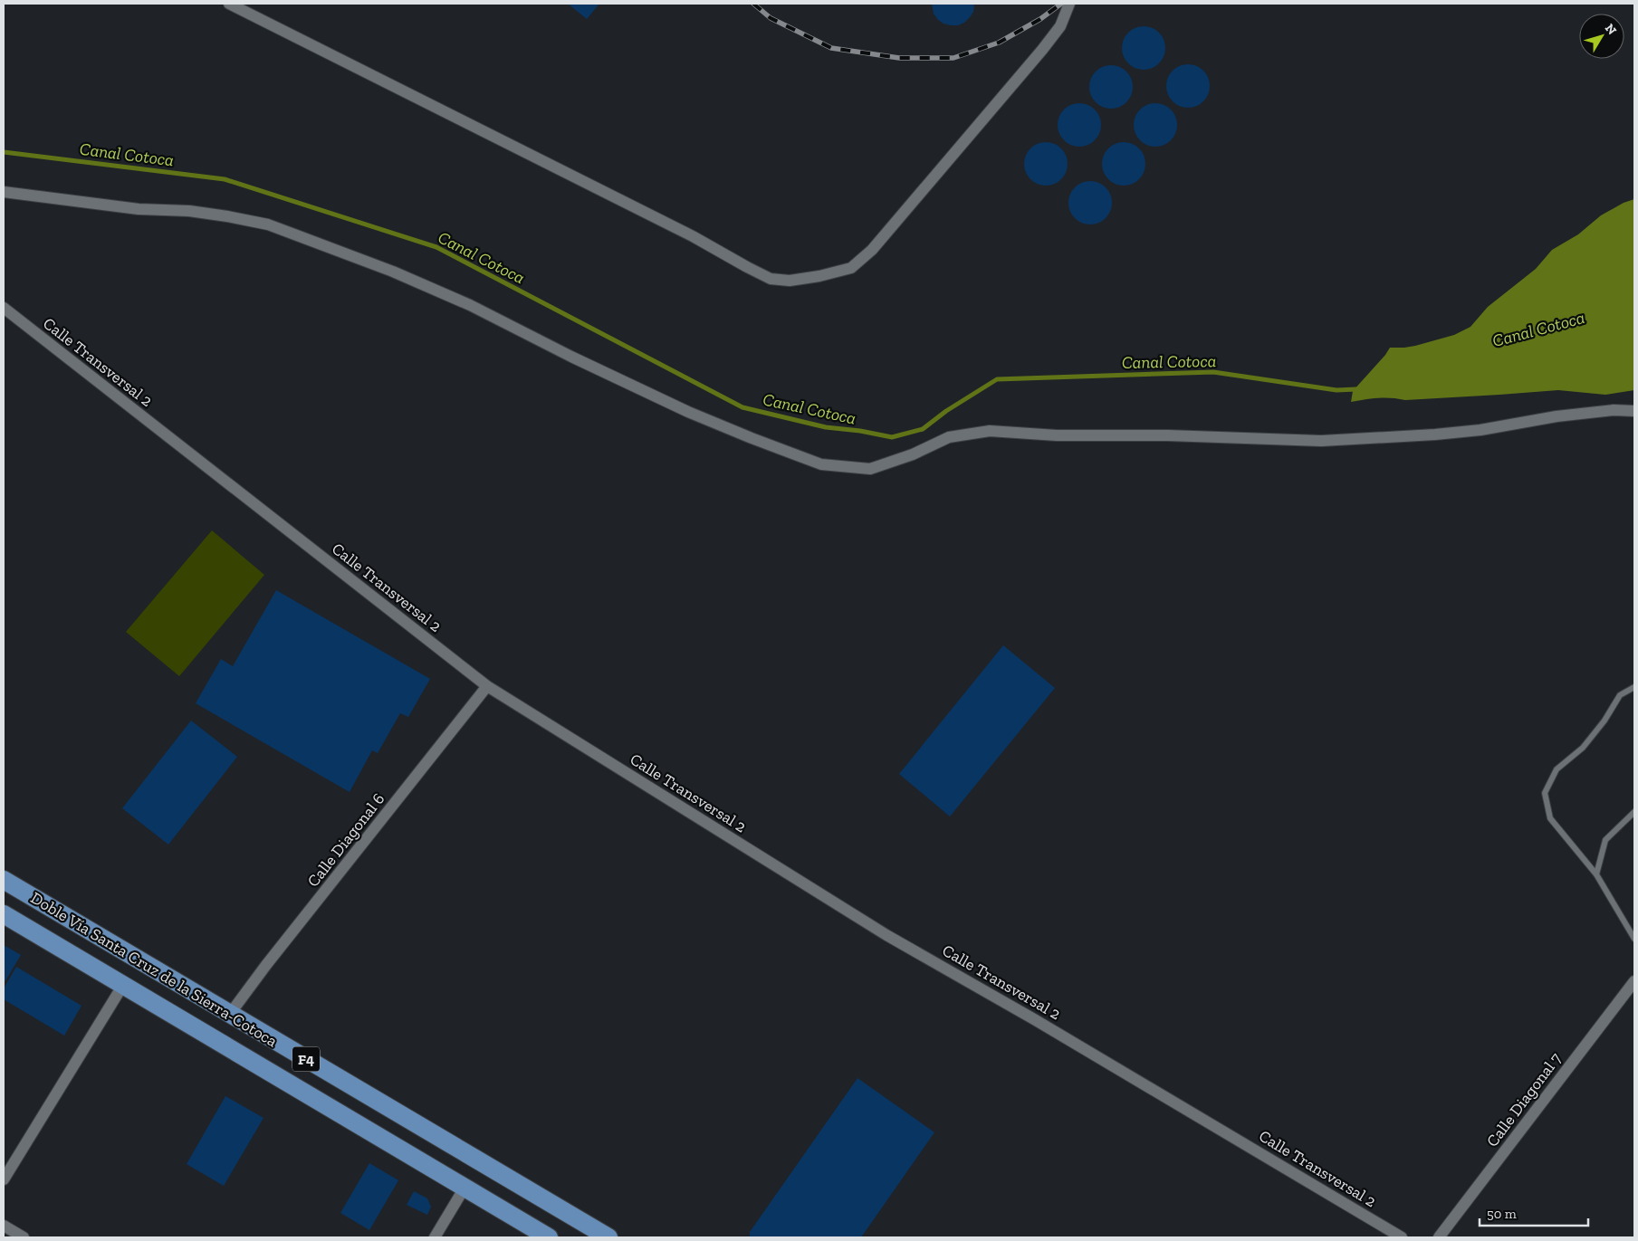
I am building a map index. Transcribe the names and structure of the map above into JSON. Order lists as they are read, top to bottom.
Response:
{
  "streets": {
    "highway": ["Doble Vía Santa Cruz de la Sierra-Cotoca", "F4"],
    "street": ["Calle Transversal 2", "Calle Diagonal 6", "Calle Diagonal 7"]
  },
  "crossings": [
    ["Calle Transversal 2", "Calle Diagonal 6"],
    ["Calle Diagonal 6", "Doble Vía Santa Cruz de la Sierra-Cotoca"]
  ],
  "water": ["Canal Cotoca"],
  "scale_bar": "50 m",
  "north": "top right"
}
